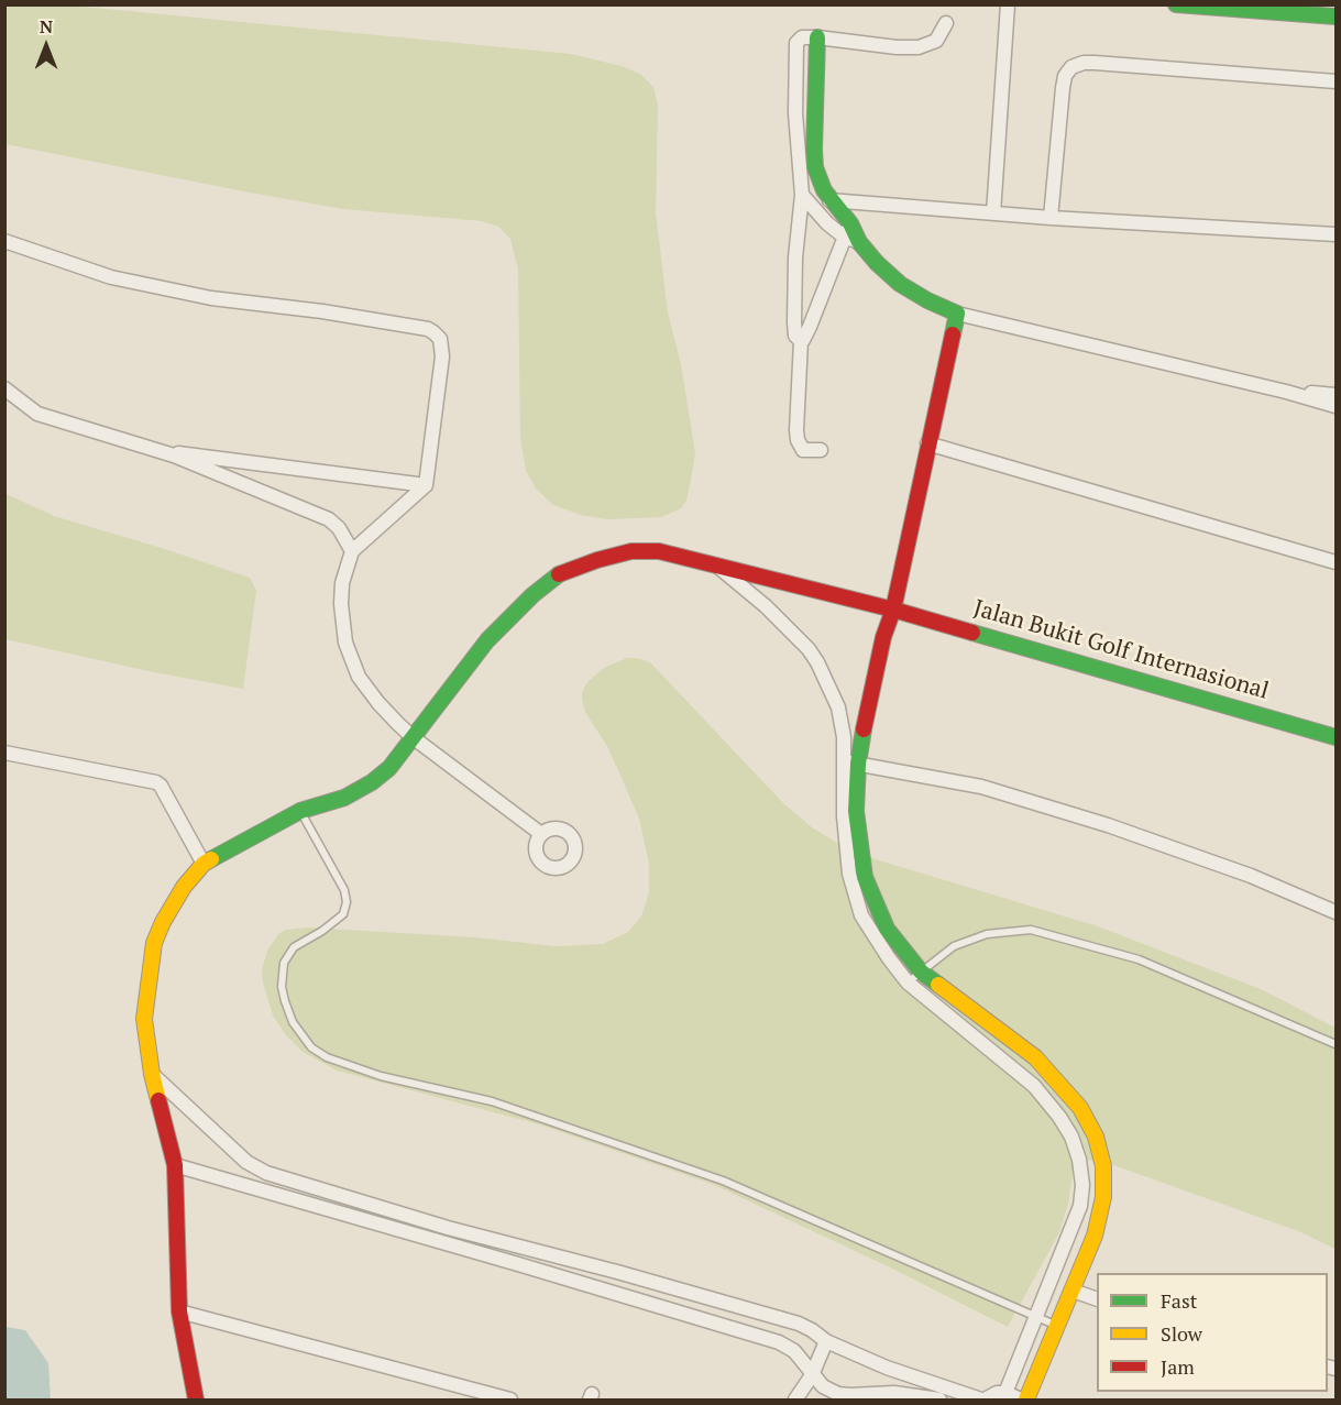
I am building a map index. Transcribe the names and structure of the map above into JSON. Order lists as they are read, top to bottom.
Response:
{
  "streets": {
    "street": ["Jalan Bukit Golf Internasional"]
  },
  "legend": ["Fast", "Slow", "Jam"],
  "north": "top"
}
